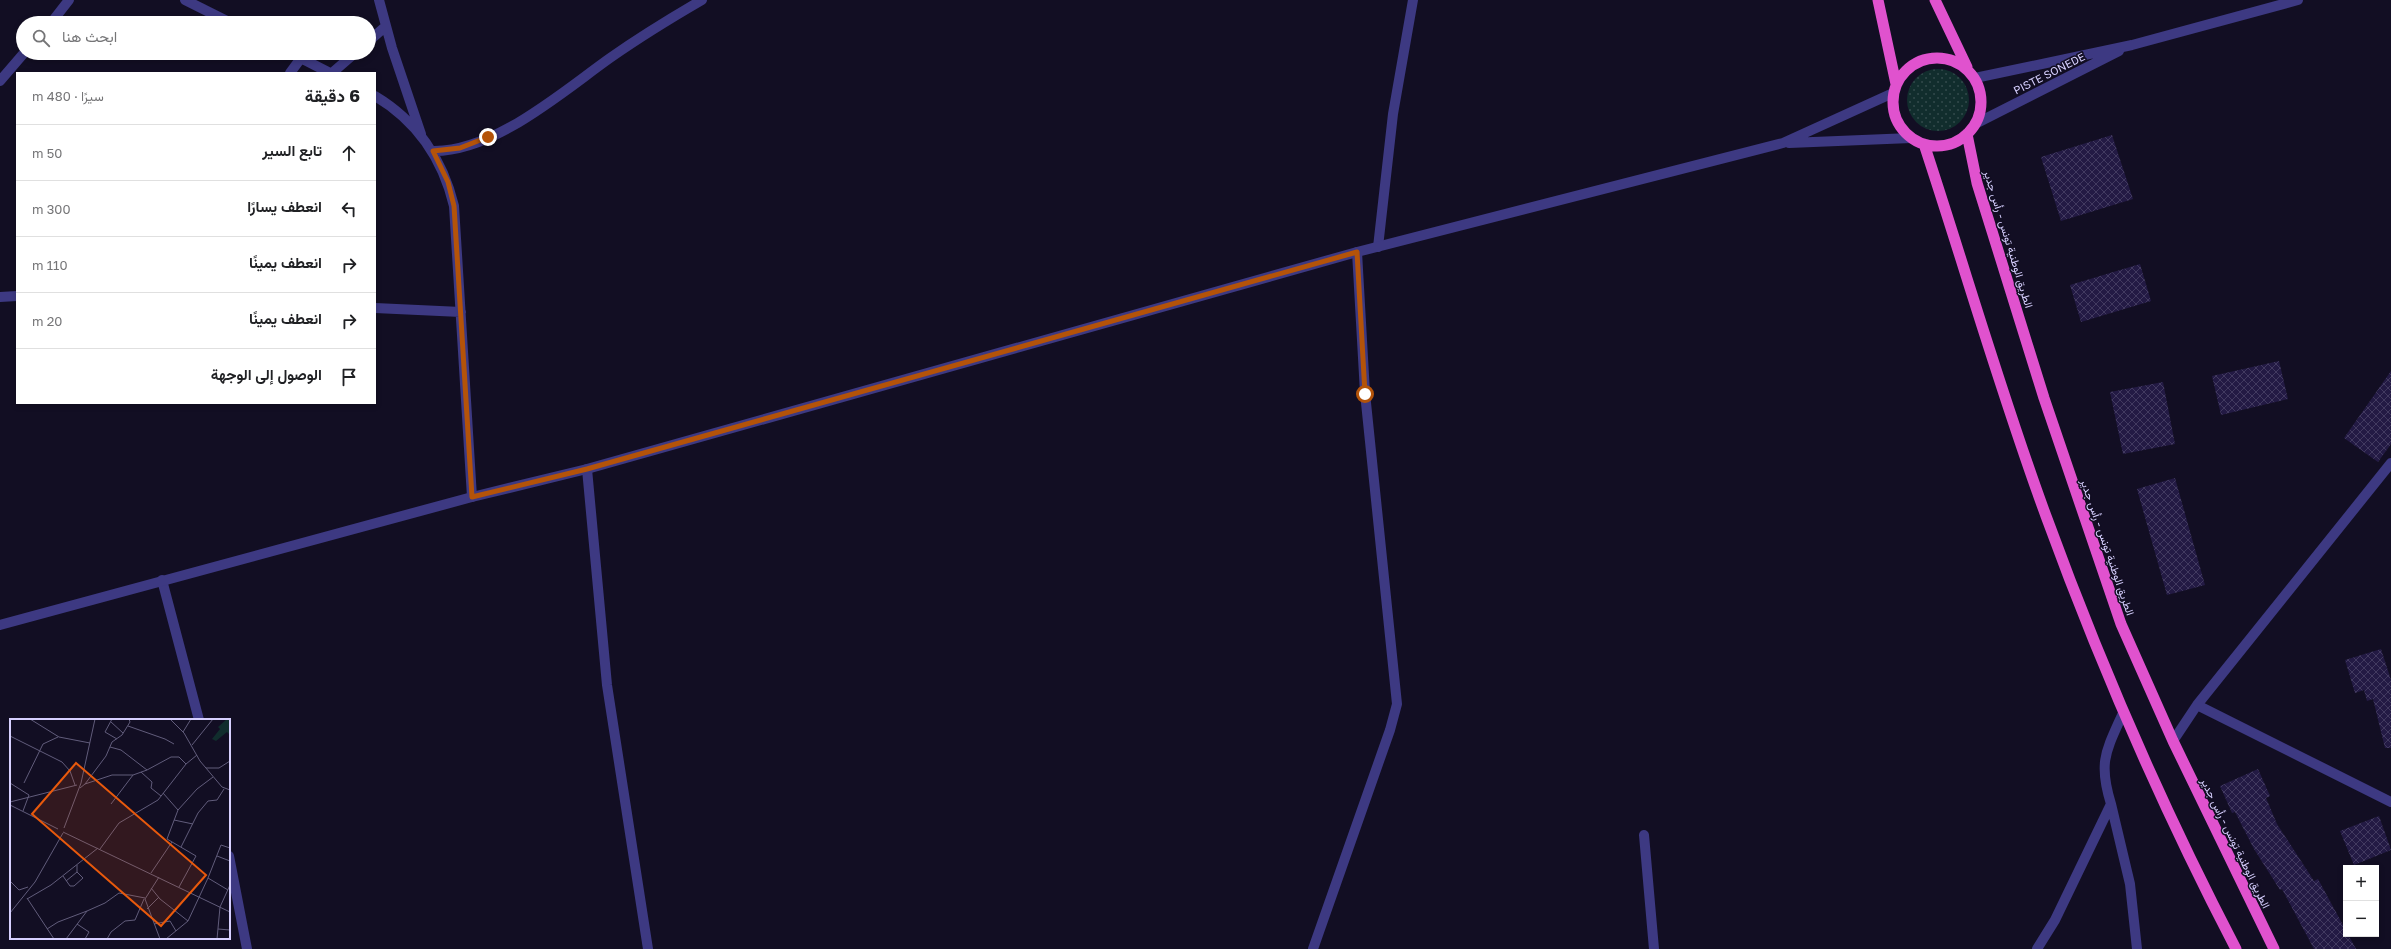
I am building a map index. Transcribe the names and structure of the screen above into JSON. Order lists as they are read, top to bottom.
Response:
{
  "streets": {
    "highway": ["الطريق الوطنية تونس - رأس جدير"],
    "street": ["PISTE SONEDE"]
  },
  "crossings": [
    ["PISTE SONEDE", "الطريق الوطنية تونس - رأس جدير"]
  ],
  "page": {
    "search": "ابحث هنا",
    "heading": ["6 دقيقة", "سيرًا · 480 m"],
    "list": [
      ["تابع السير", "50 m"],
      ["انعطف يسارًا", "300 m"],
      ["انعطف يمينًا", "110 m"],
      ["انعطف يمينًا", "20 m"],
      "الوصول إلى الوجهة"
    ],
    "map_buttons": ["+", "−"]
  }
}
